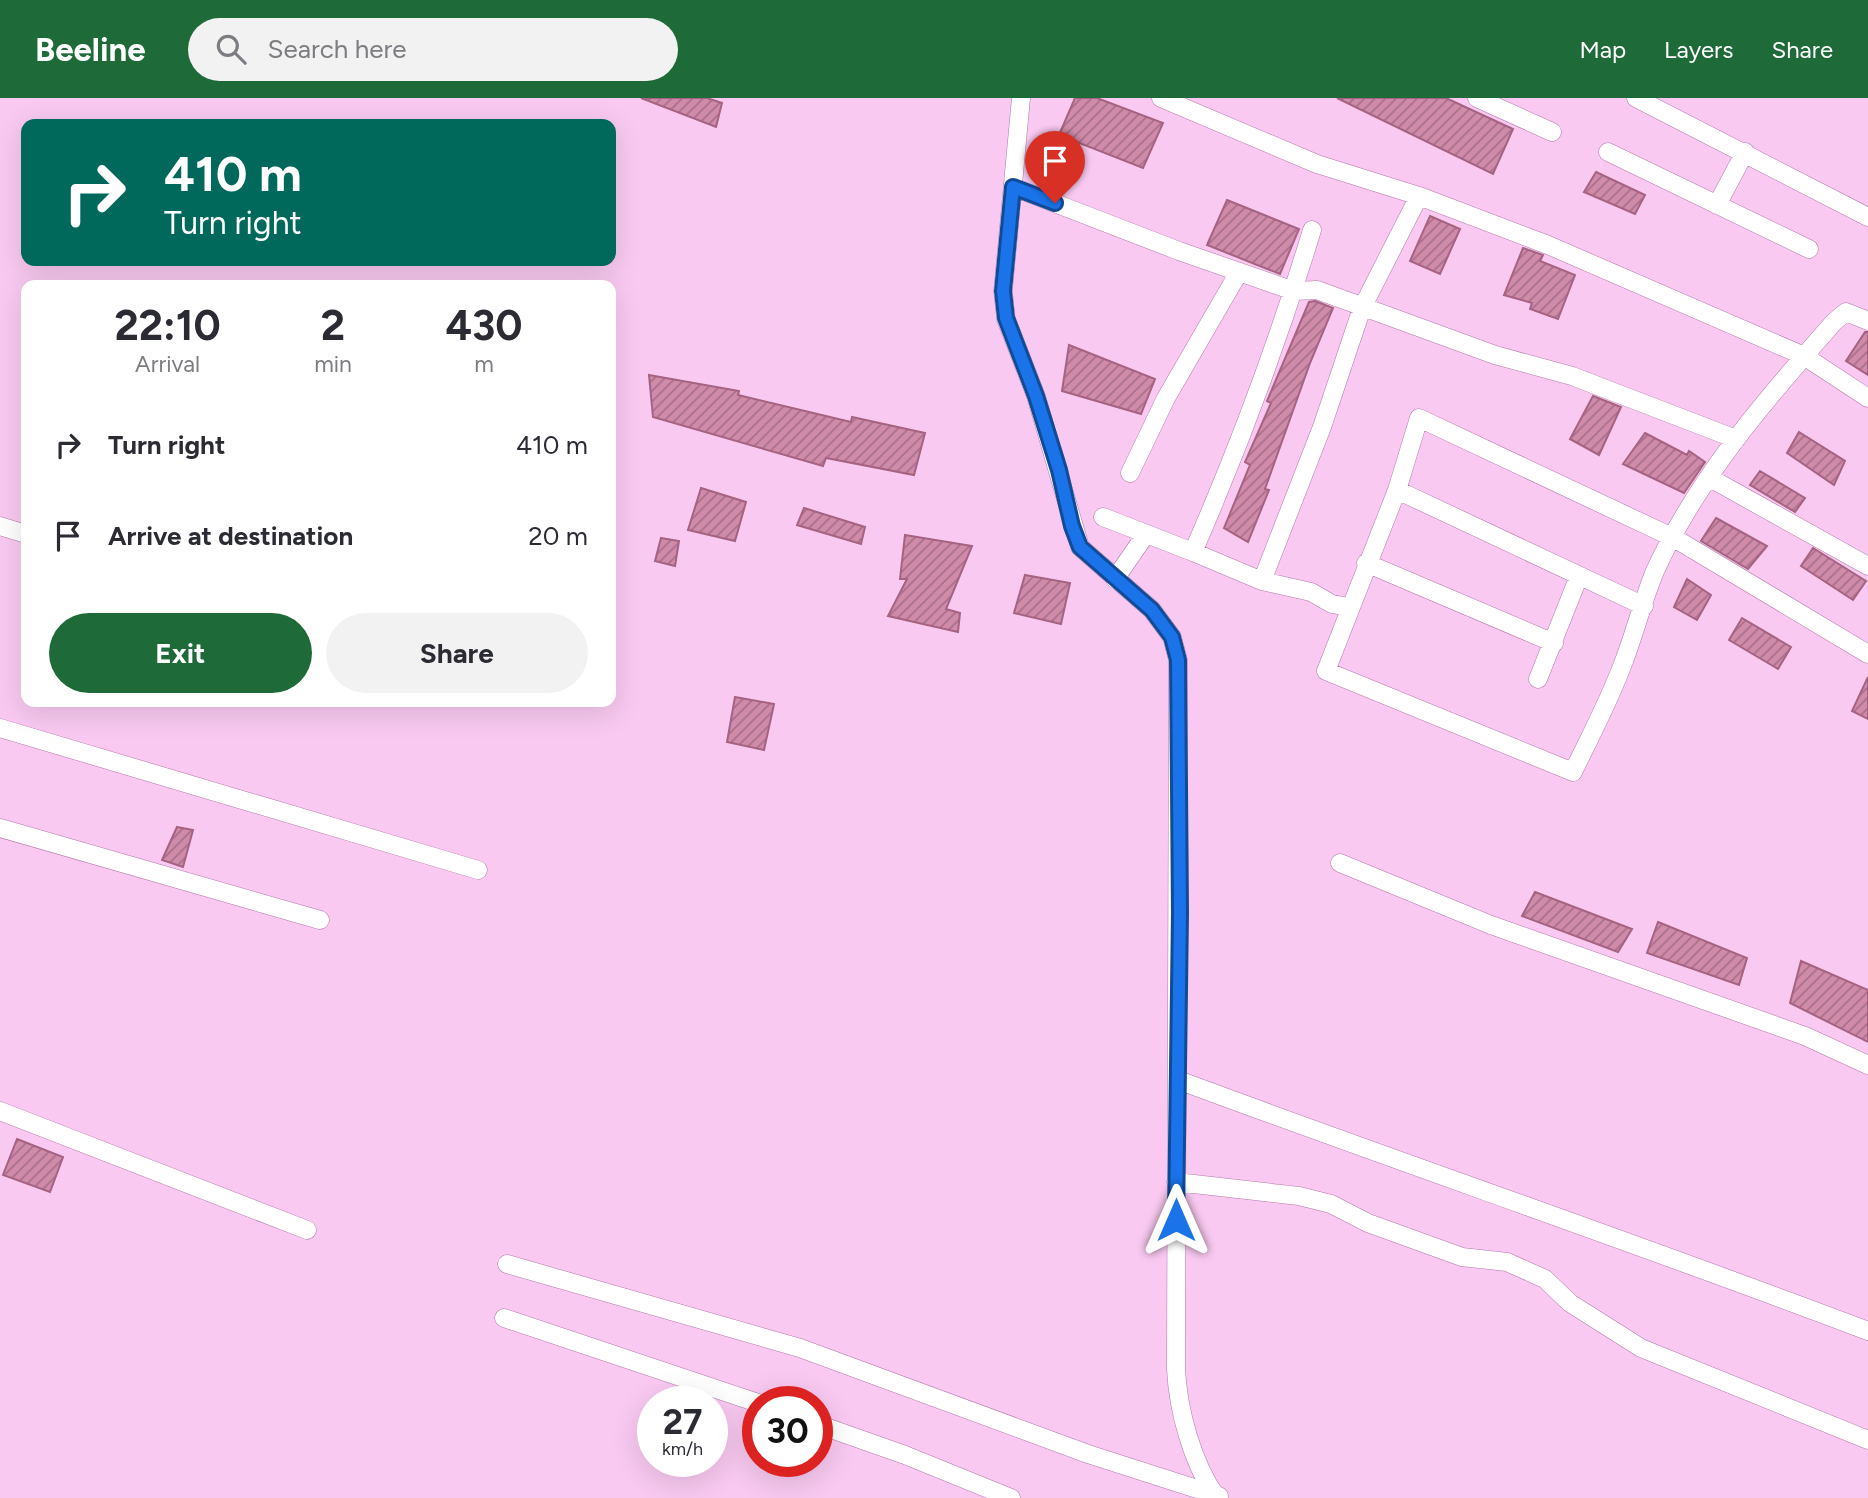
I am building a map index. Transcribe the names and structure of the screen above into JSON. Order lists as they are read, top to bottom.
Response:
{
  "page": {
    "header": "Beeline",
    "search": "Search here",
    "nav": ["Map", "Layers", "Share"],
    "turn": ["410 m", "Turn right"],
    "eta": [
      "22:10",
      "Arrival",
      "2",
      "min",
      "430",
      "m"
    ],
    "list": [
      {
        "name": "Turn right",
        "value": "410 m"
      },
      {
        "name": "Arrive at destination",
        "value": "20 m"
      }
    ],
    "buttons": ["Exit", "Share"],
    "speed": "27 km/h",
    "limit": "30"
  }
}
